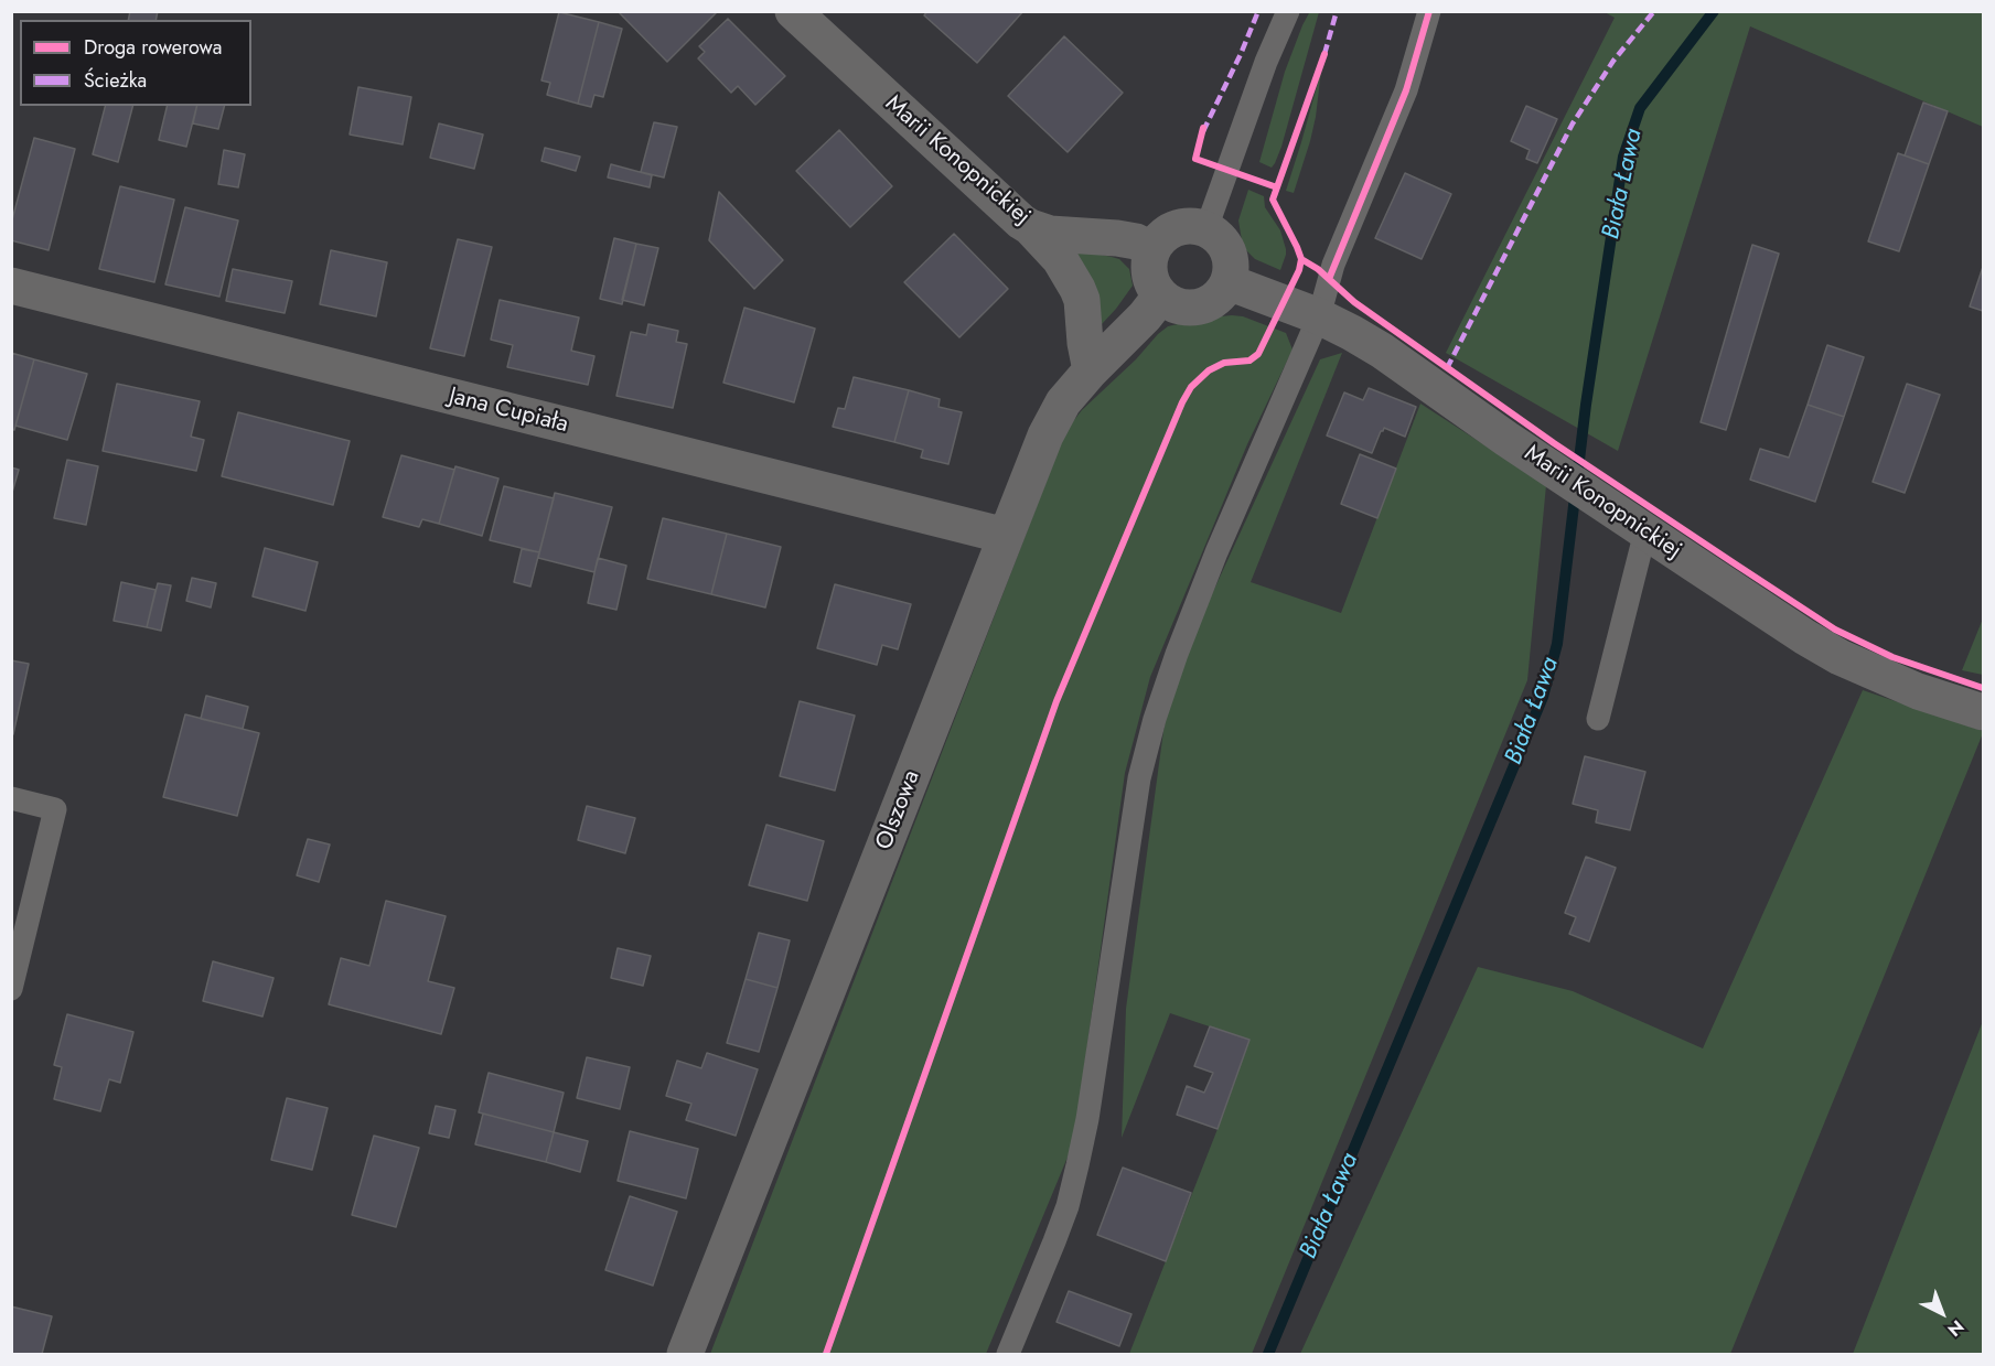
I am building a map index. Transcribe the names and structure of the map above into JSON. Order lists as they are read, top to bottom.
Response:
{
  "streets": {
    "street": ["Marii Konopnickiej", "Jana Cupiała", "Olszowa"]
  },
  "crossings": [
    ["Marii Konopnickiej", "Olszowa"],
    ["Jana Cupiała", "Olszowa"]
  ],
  "water": ["Biała Ława"],
  "legend": ["Droga rowerowa", "Ścieżka"],
  "north": "bottom right"
}
